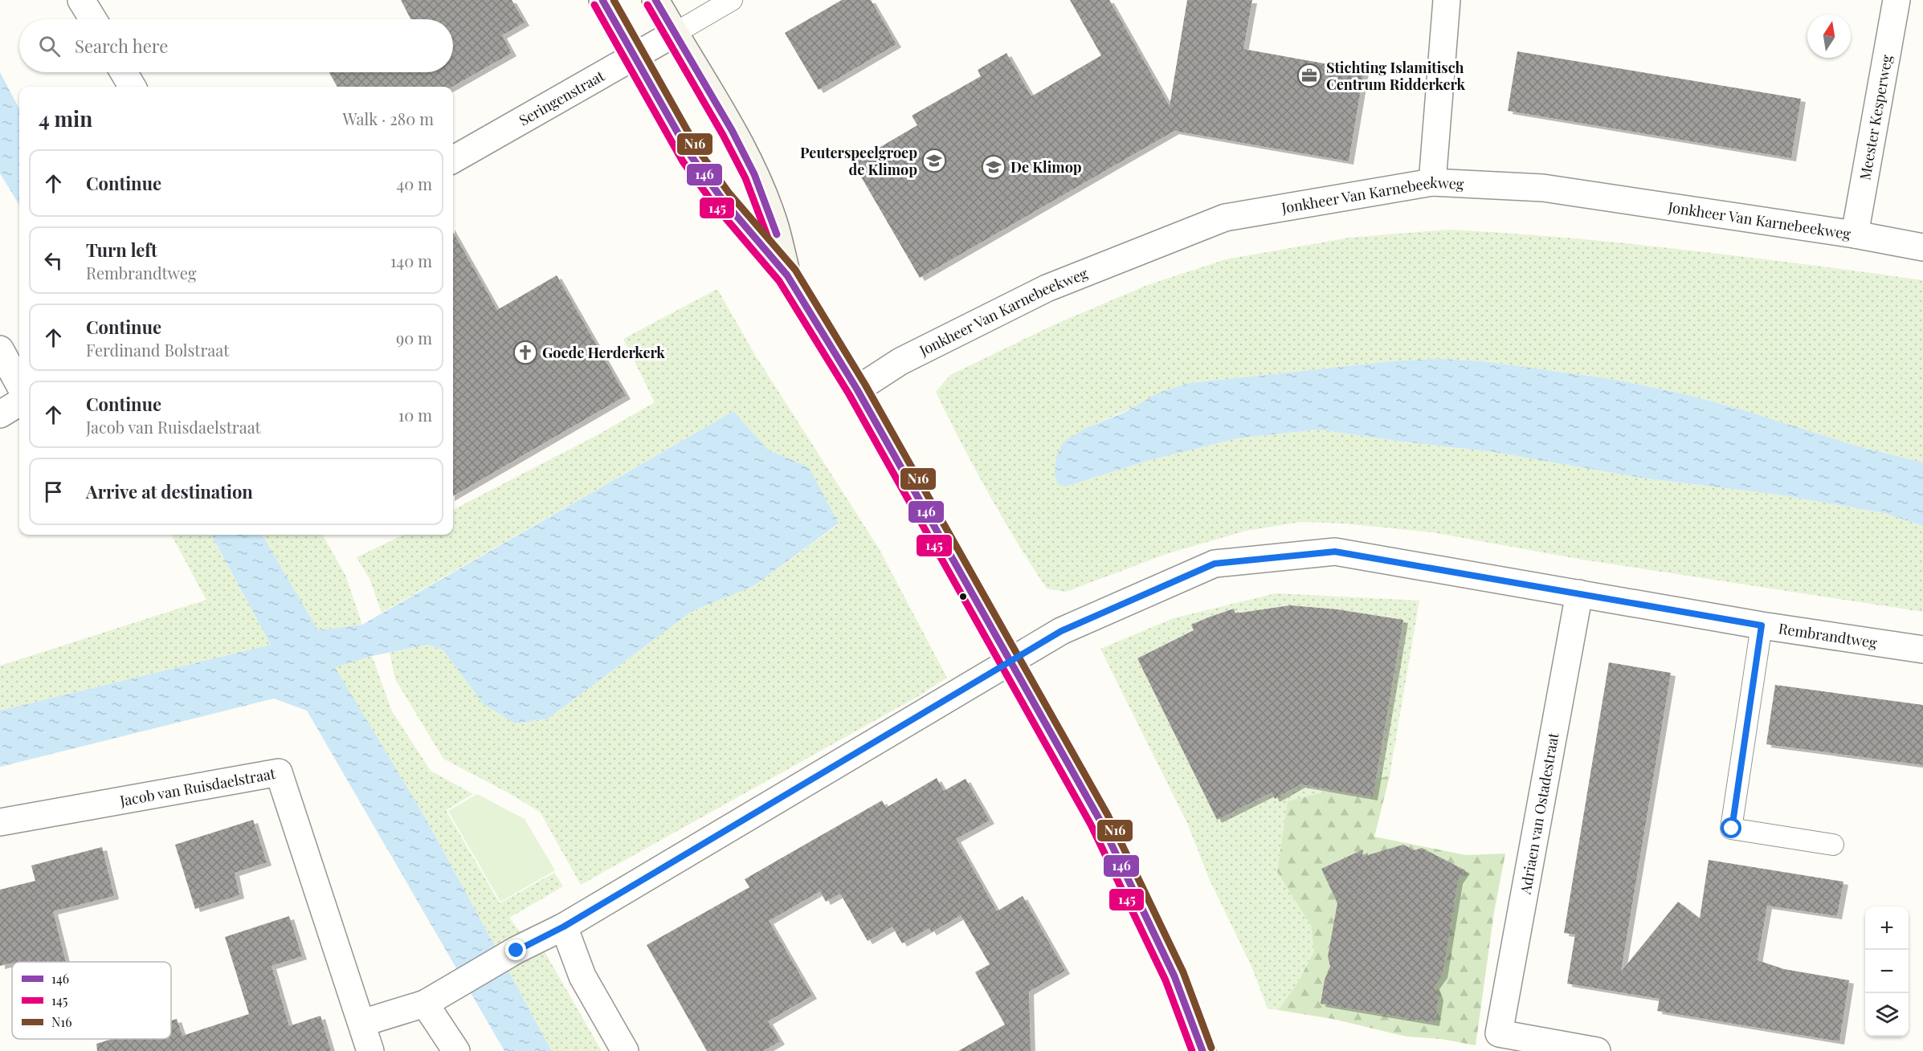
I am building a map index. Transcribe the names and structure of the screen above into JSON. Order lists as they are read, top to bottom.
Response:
{
  "streets": {
    "street": [
      "Seringenstraat",
      "Meester Kesperweg",
      "Jonkheer Van Karnebeekweg",
      "Rembrandtweg",
      "Jacob van Ruisdaelstraat",
      "Adriaen van Ostadestraat"
    ]
  },
  "crossings": [
    ["Meester Kesperweg", "Jonkheer Van Karnebeekweg"],
    ["Rembrandtweg", "Adriaen van Ostadestraat"]
  ],
  "places": {
    "office": ["Stichting Islamitisch Centrum Ridderkerk"],
    "school or university": ["Peuterspeelgroep de Klimop", "De Klimop"],
    "church": ["Goede Herderkerk"]
  },
  "lines": ["transit line 146", "transit line N16", "transit line 145"],
  "legend": ["146", "145", "N16"],
  "north": "top",
  "page": {
    "search": "Search here",
    "heading": ["4 min", "Walk · 280 m"],
    "list": [
      ["Continue", "40 m"],
      ["Turn left", "Rembrandtweg", "140 m"],
      ["Continue", "Ferdinand Bolstraat", "90 m"],
      ["Continue", "Jacob van Ruisdaelstraat", "10 m"],
      "Arrive at destination"
    ],
    "map_buttons": ["+", "−"]
  }
}
